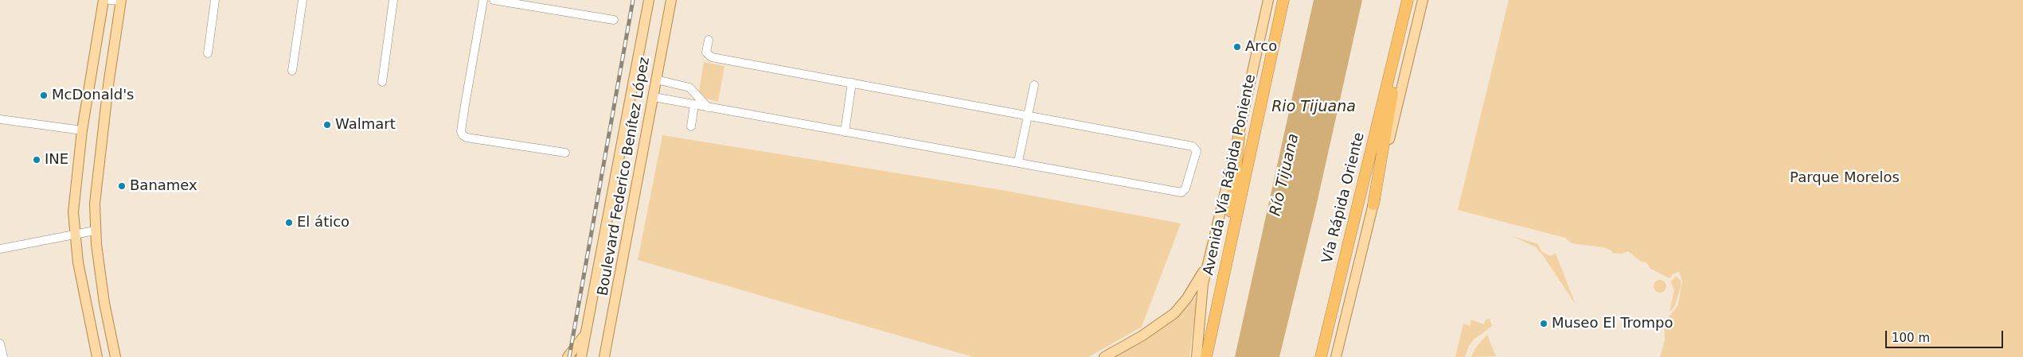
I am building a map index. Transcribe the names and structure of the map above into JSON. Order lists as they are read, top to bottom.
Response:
{
  "streets": {
    "highway": ["Avenida Vía Rápida Poniente", "Vía Rápida Oriente"],
    "main road": ["Boulevard Federico Benítez López"]
  },
  "water": ["Rio Tijuana", "Río Tijuana"],
  "parks": ["Parque Morelos"],
  "places": [
    "Arco",
    "McDonald's",
    "Walmart",
    "INE",
    "Banamex",
    "El ático",
    "Museo El Trompo"
  ],
  "scale_bar": "100 m"
}
